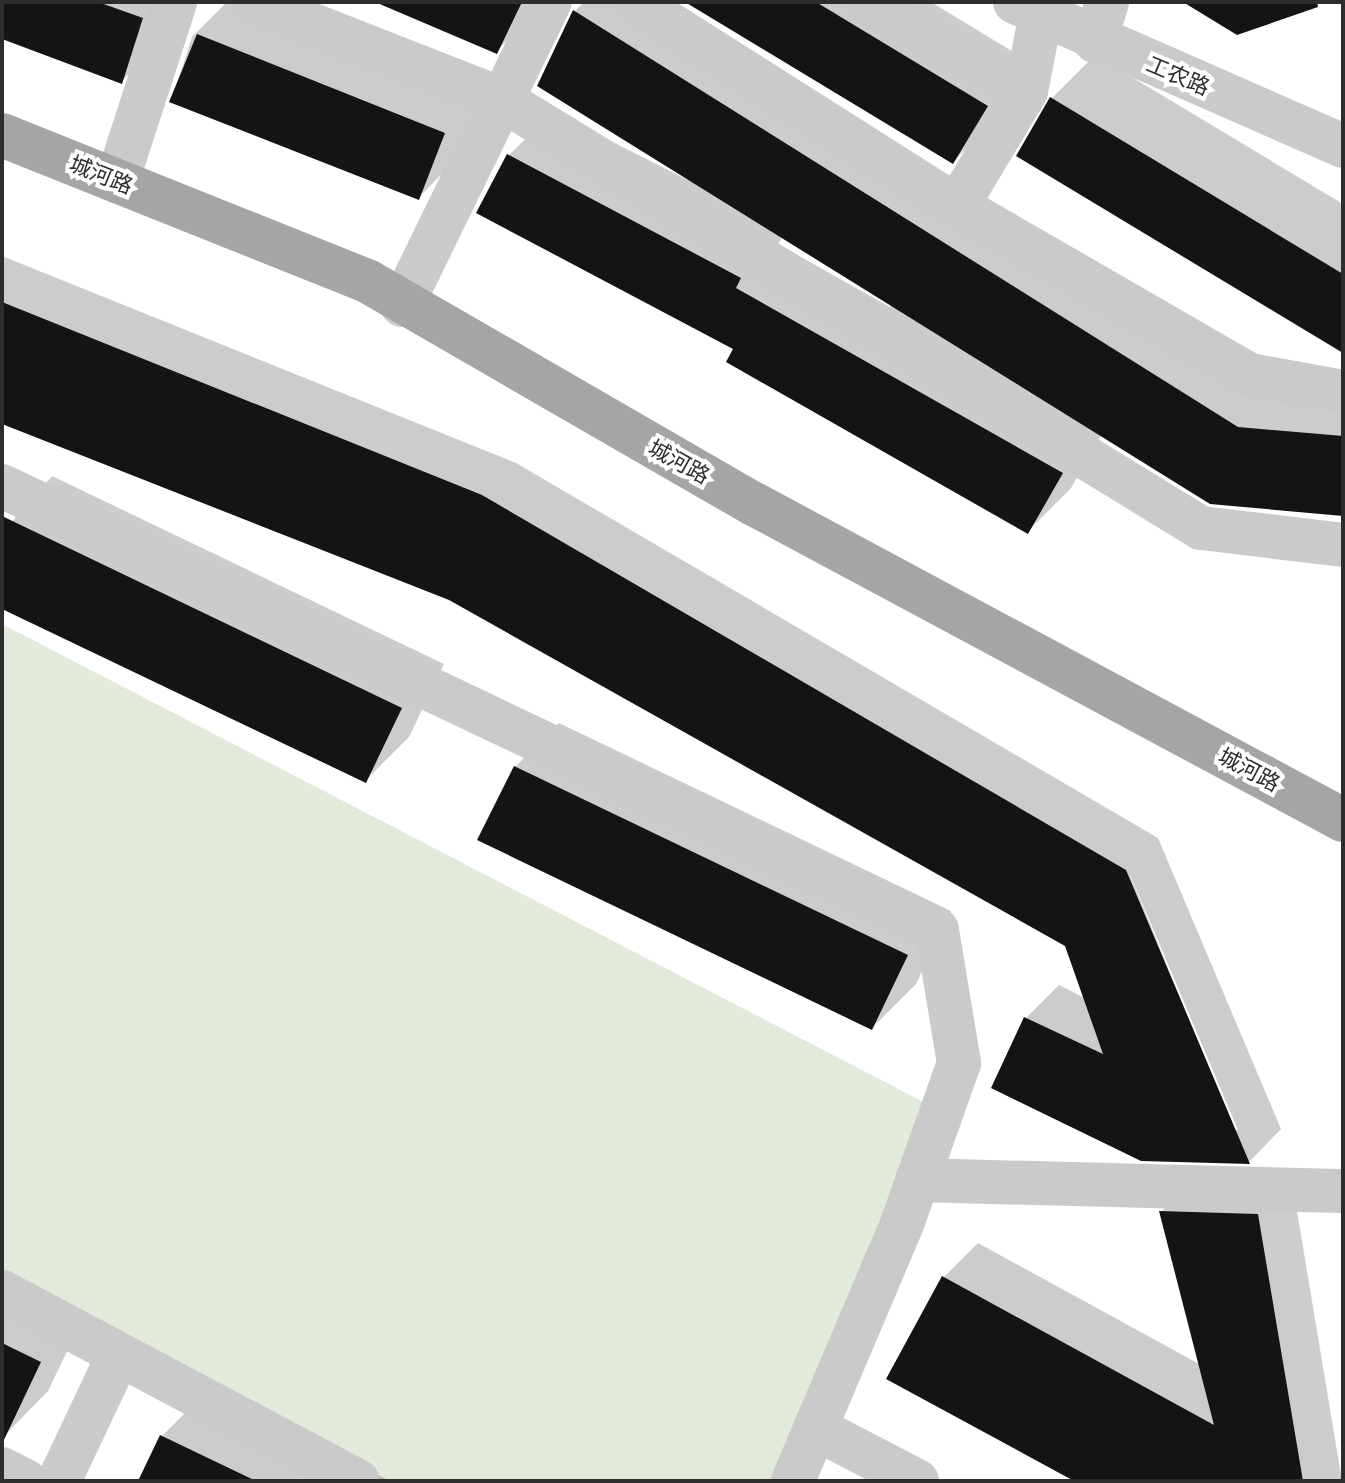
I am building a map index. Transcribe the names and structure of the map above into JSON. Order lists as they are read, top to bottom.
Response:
{
  "streets": {
    "main road": ["城河路"],
    "street": ["工农路"]
  }
}
